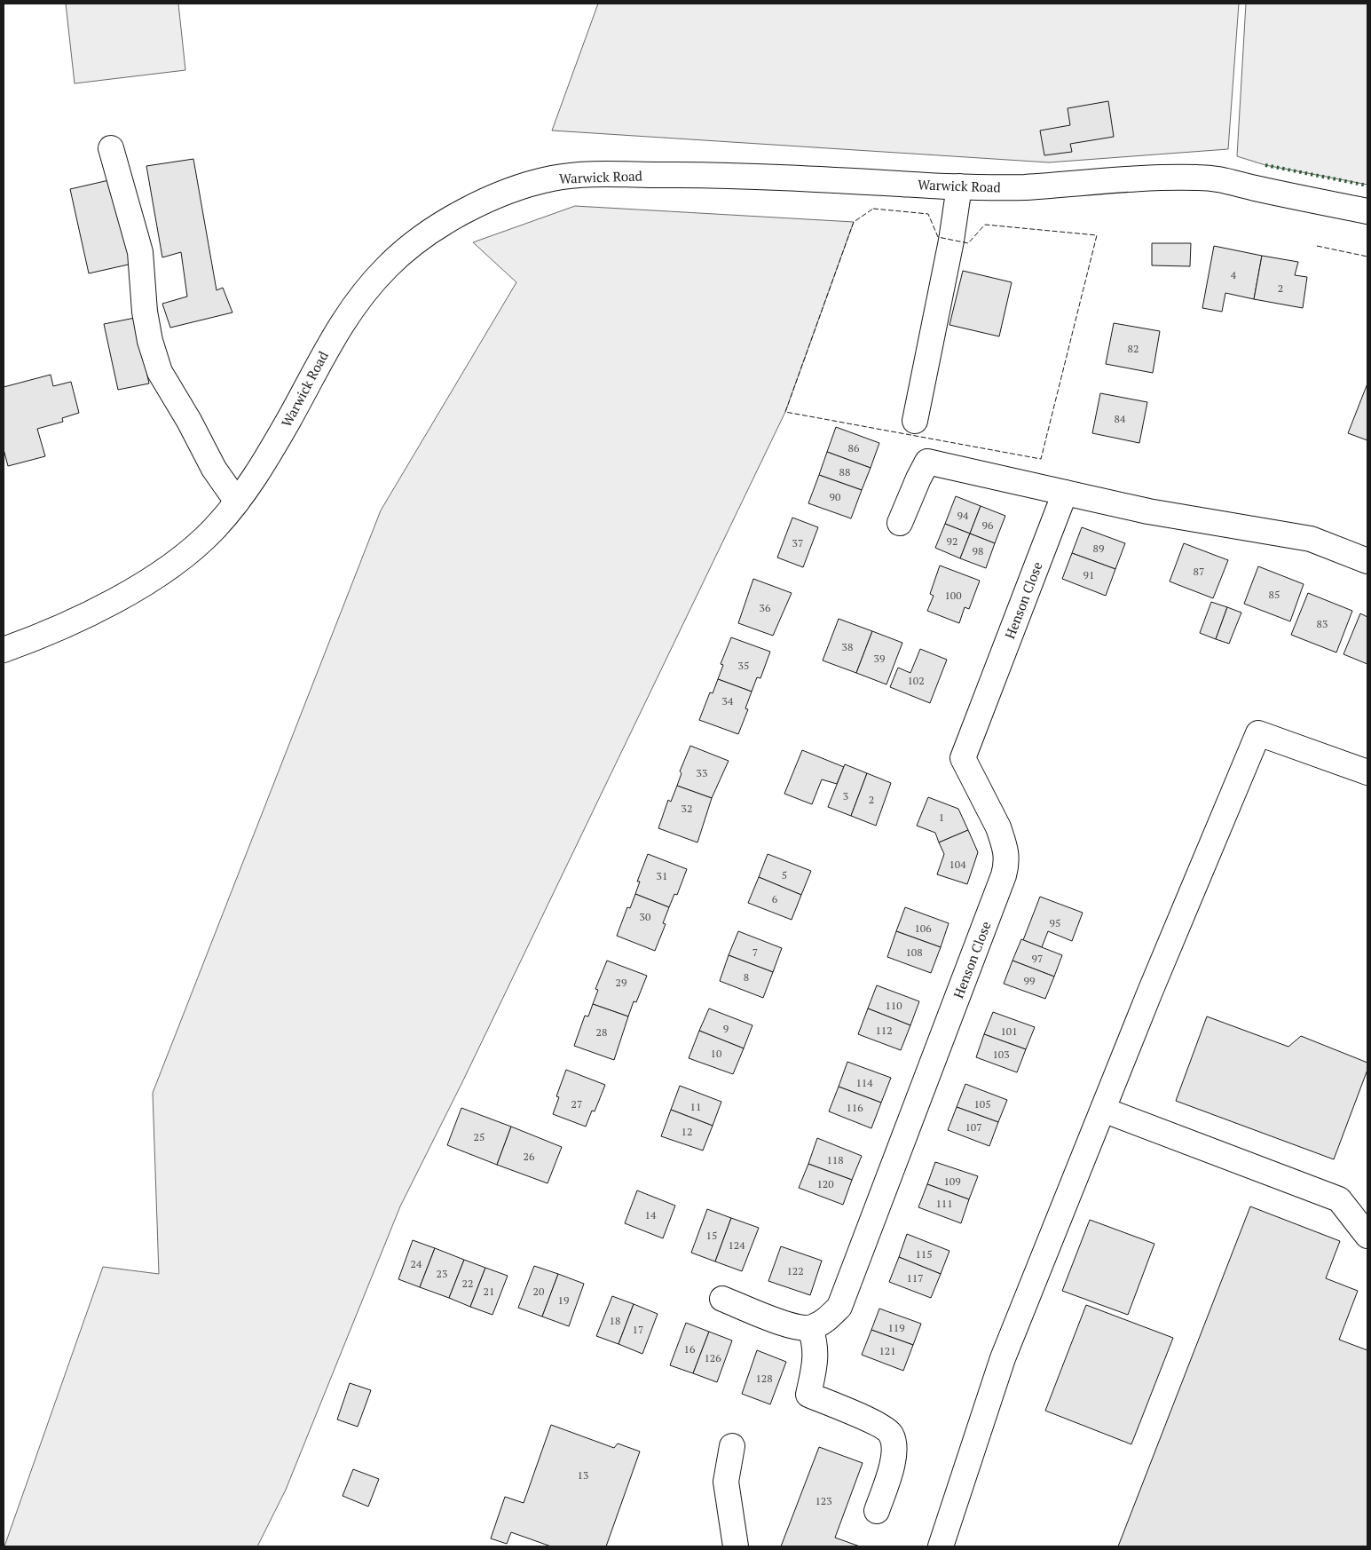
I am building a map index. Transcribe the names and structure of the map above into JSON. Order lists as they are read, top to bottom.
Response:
{
  "streets": {
    "street": ["Warwick Road", "Henson Close"]
  },
  "house_numbers": [
    "4",
    "2",
    "82",
    "84",
    "86",
    "88",
    "90",
    "94",
    "96",
    "92",
    "37",
    "89",
    "98",
    "87",
    "91",
    "85",
    "100",
    "36",
    "83",
    "38",
    "39",
    "35",
    "102",
    "34",
    "33",
    "3",
    "2",
    "32",
    "1",
    "104",
    "5",
    "31",
    "6",
    "30",
    "95",
    "106",
    "7",
    "108",
    "97",
    "8",
    "99",
    "29",
    "110",
    "9",
    "112",
    "101",
    "28",
    "10",
    "103",
    "114",
    "27",
    "105",
    "11",
    "116",
    "107",
    "12",
    "25",
    "26",
    "118",
    "109",
    "120",
    "111",
    "14",
    "15",
    "124",
    "115",
    "24",
    "122",
    "23",
    "117",
    "22",
    "21",
    "20",
    "19",
    "18",
    "119",
    "17",
    "16",
    "121",
    "126",
    "128",
    "13",
    "123"
  ]
}
